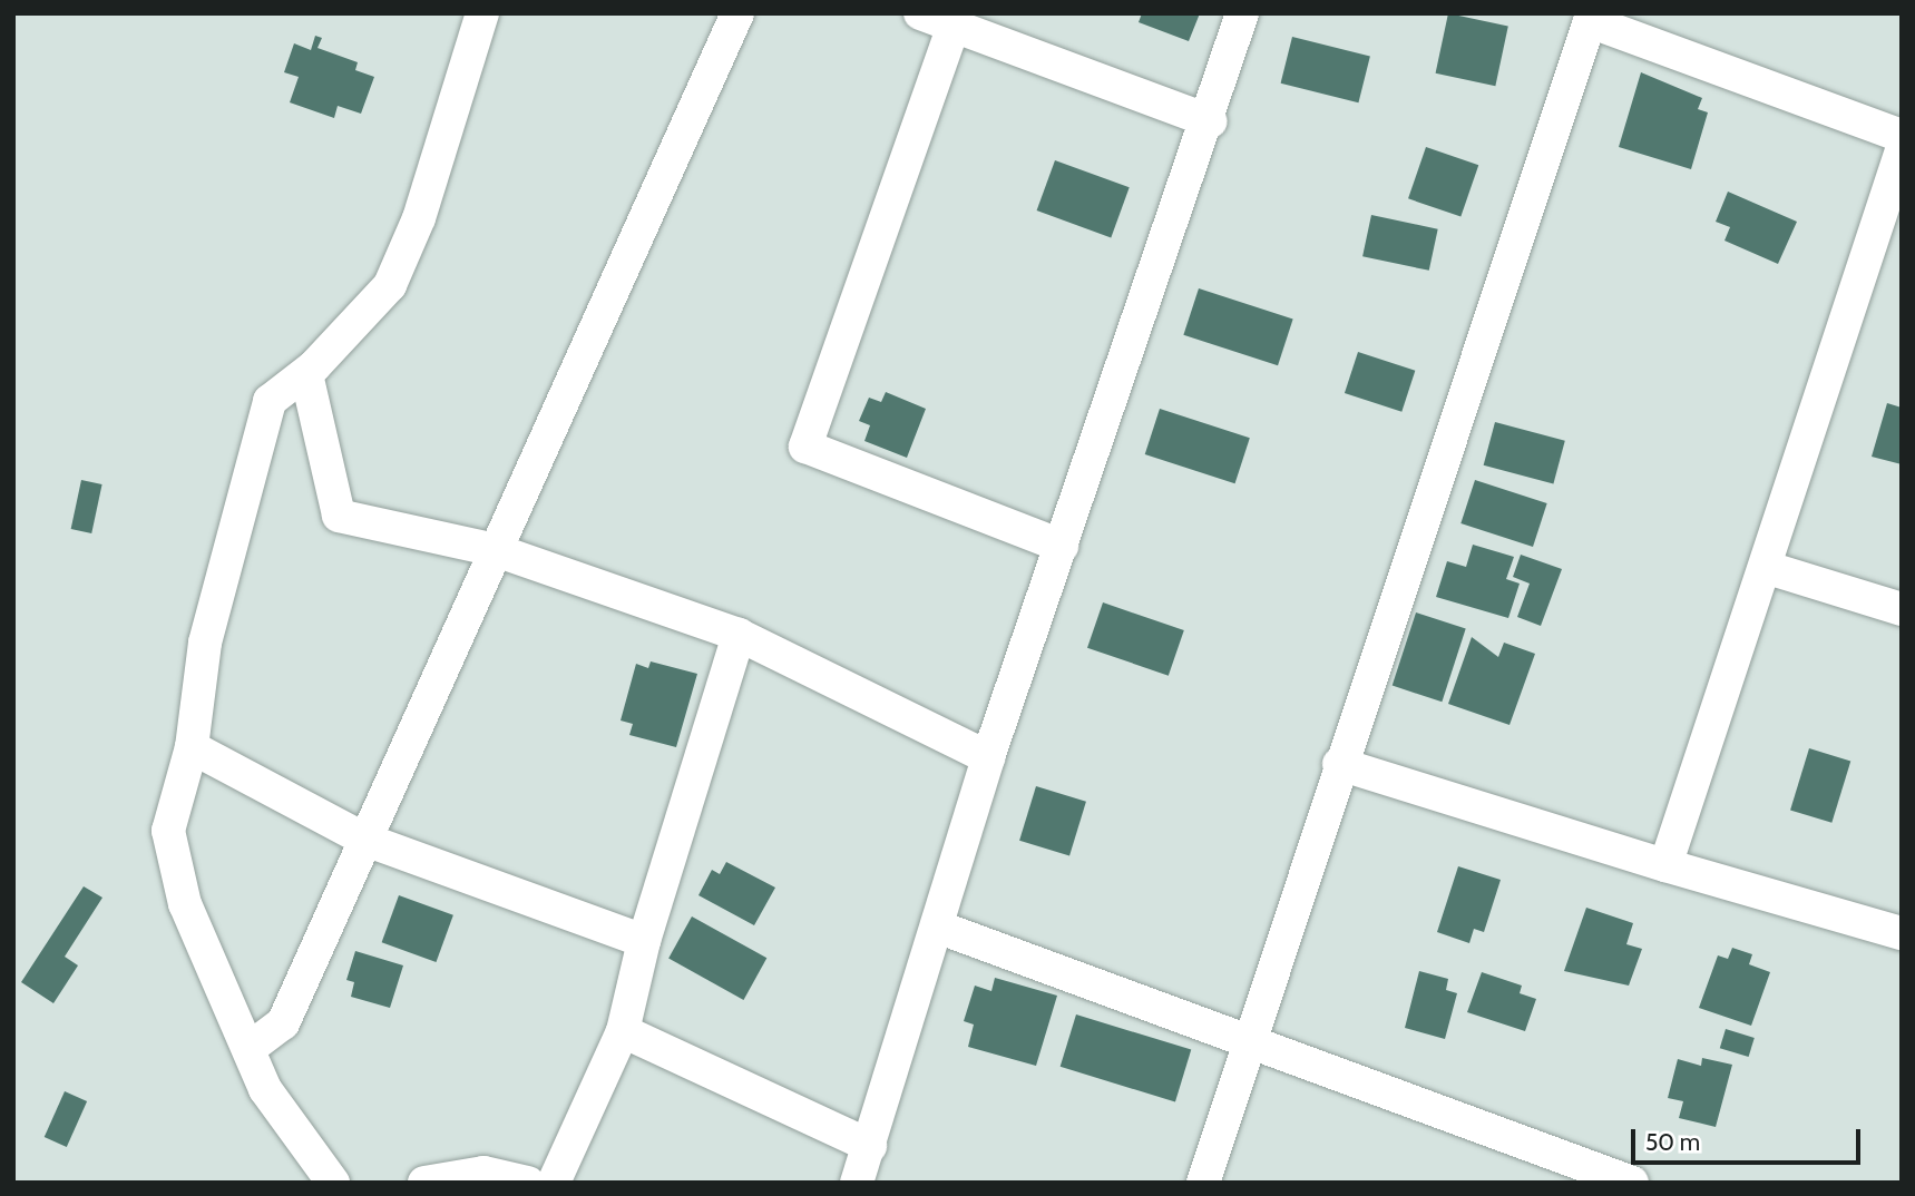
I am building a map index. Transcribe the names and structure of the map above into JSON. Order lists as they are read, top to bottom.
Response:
{
  "scale_bar": "50 m"
}
